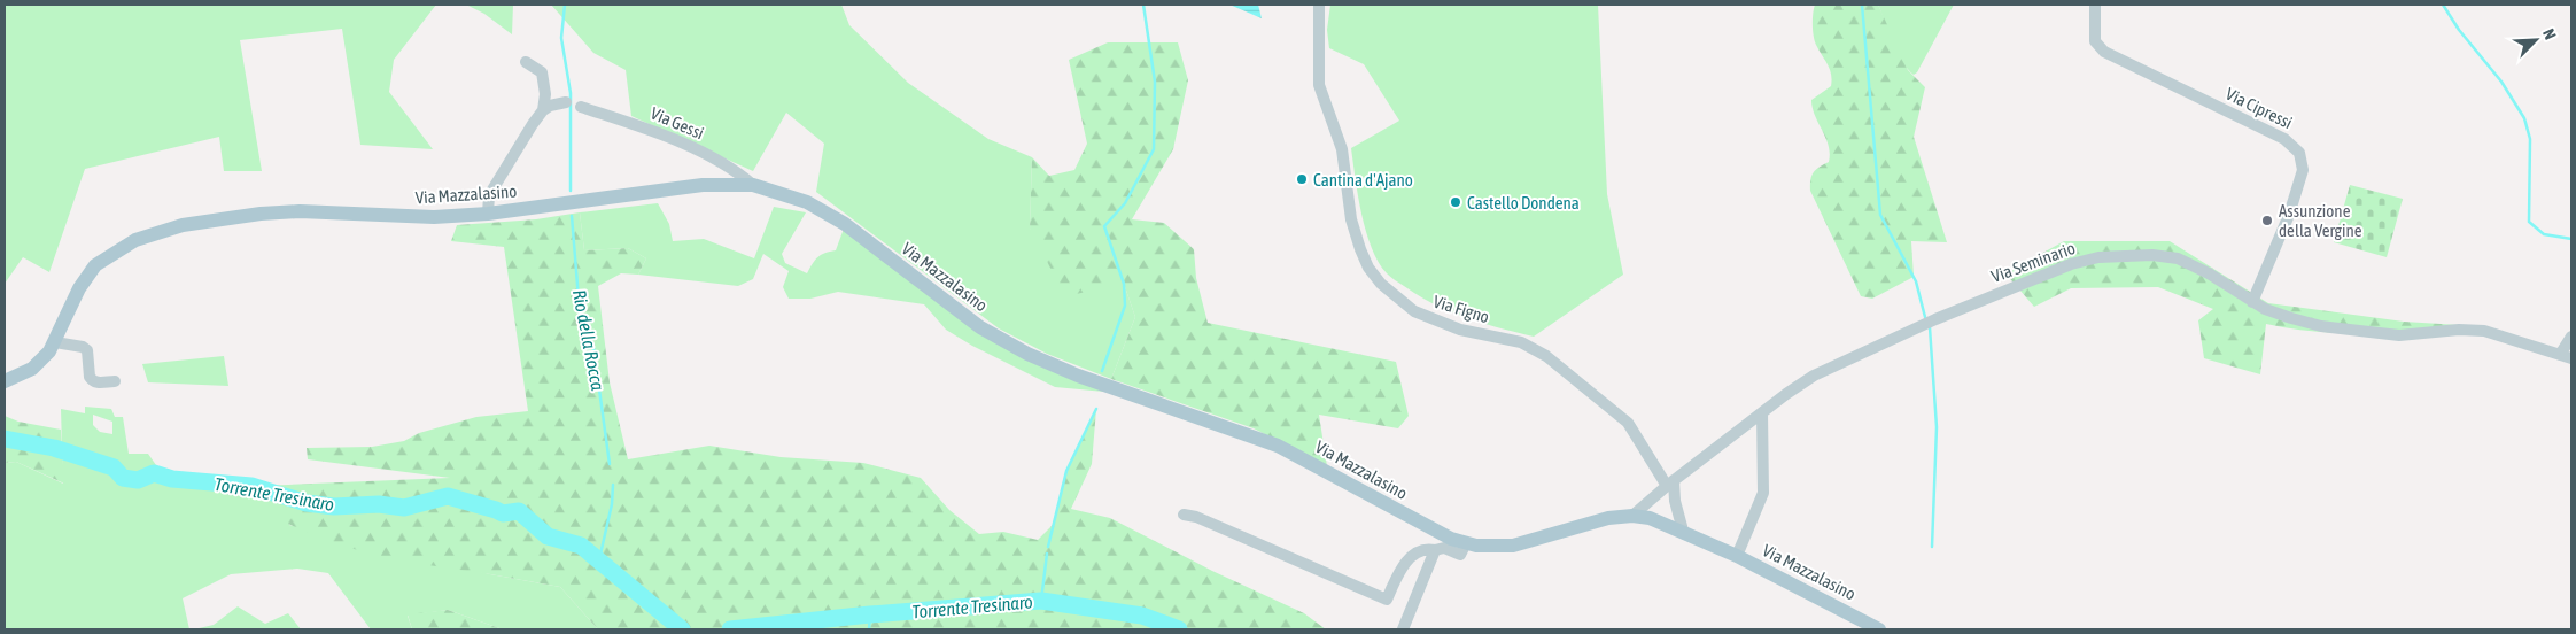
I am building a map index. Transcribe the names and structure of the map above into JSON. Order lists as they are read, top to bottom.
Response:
{
  "streets": {
    "main road": ["Via Mazzalasino"],
    "street": [
      "Via Cipressi",
      "Via Gessi",
      "Via Seminario",
      "Via Figno"
    ]
  },
  "crossings": [
    ["Via Cipressi", "Via Seminario"],
    ["Via Gessi", "Via Mazzalasino"],
    ["Via Mazzalasino", "Via Seminario"],
    ["Via Seminario", "Via Figno"]
  ],
  "water": ["Rio della Rocca", "Torrente Tresinaro"],
  "places": ["Cantina d'Ajano", "Castello Dondena", "Assunzione della Vergine"],
  "north": "top right"
}
